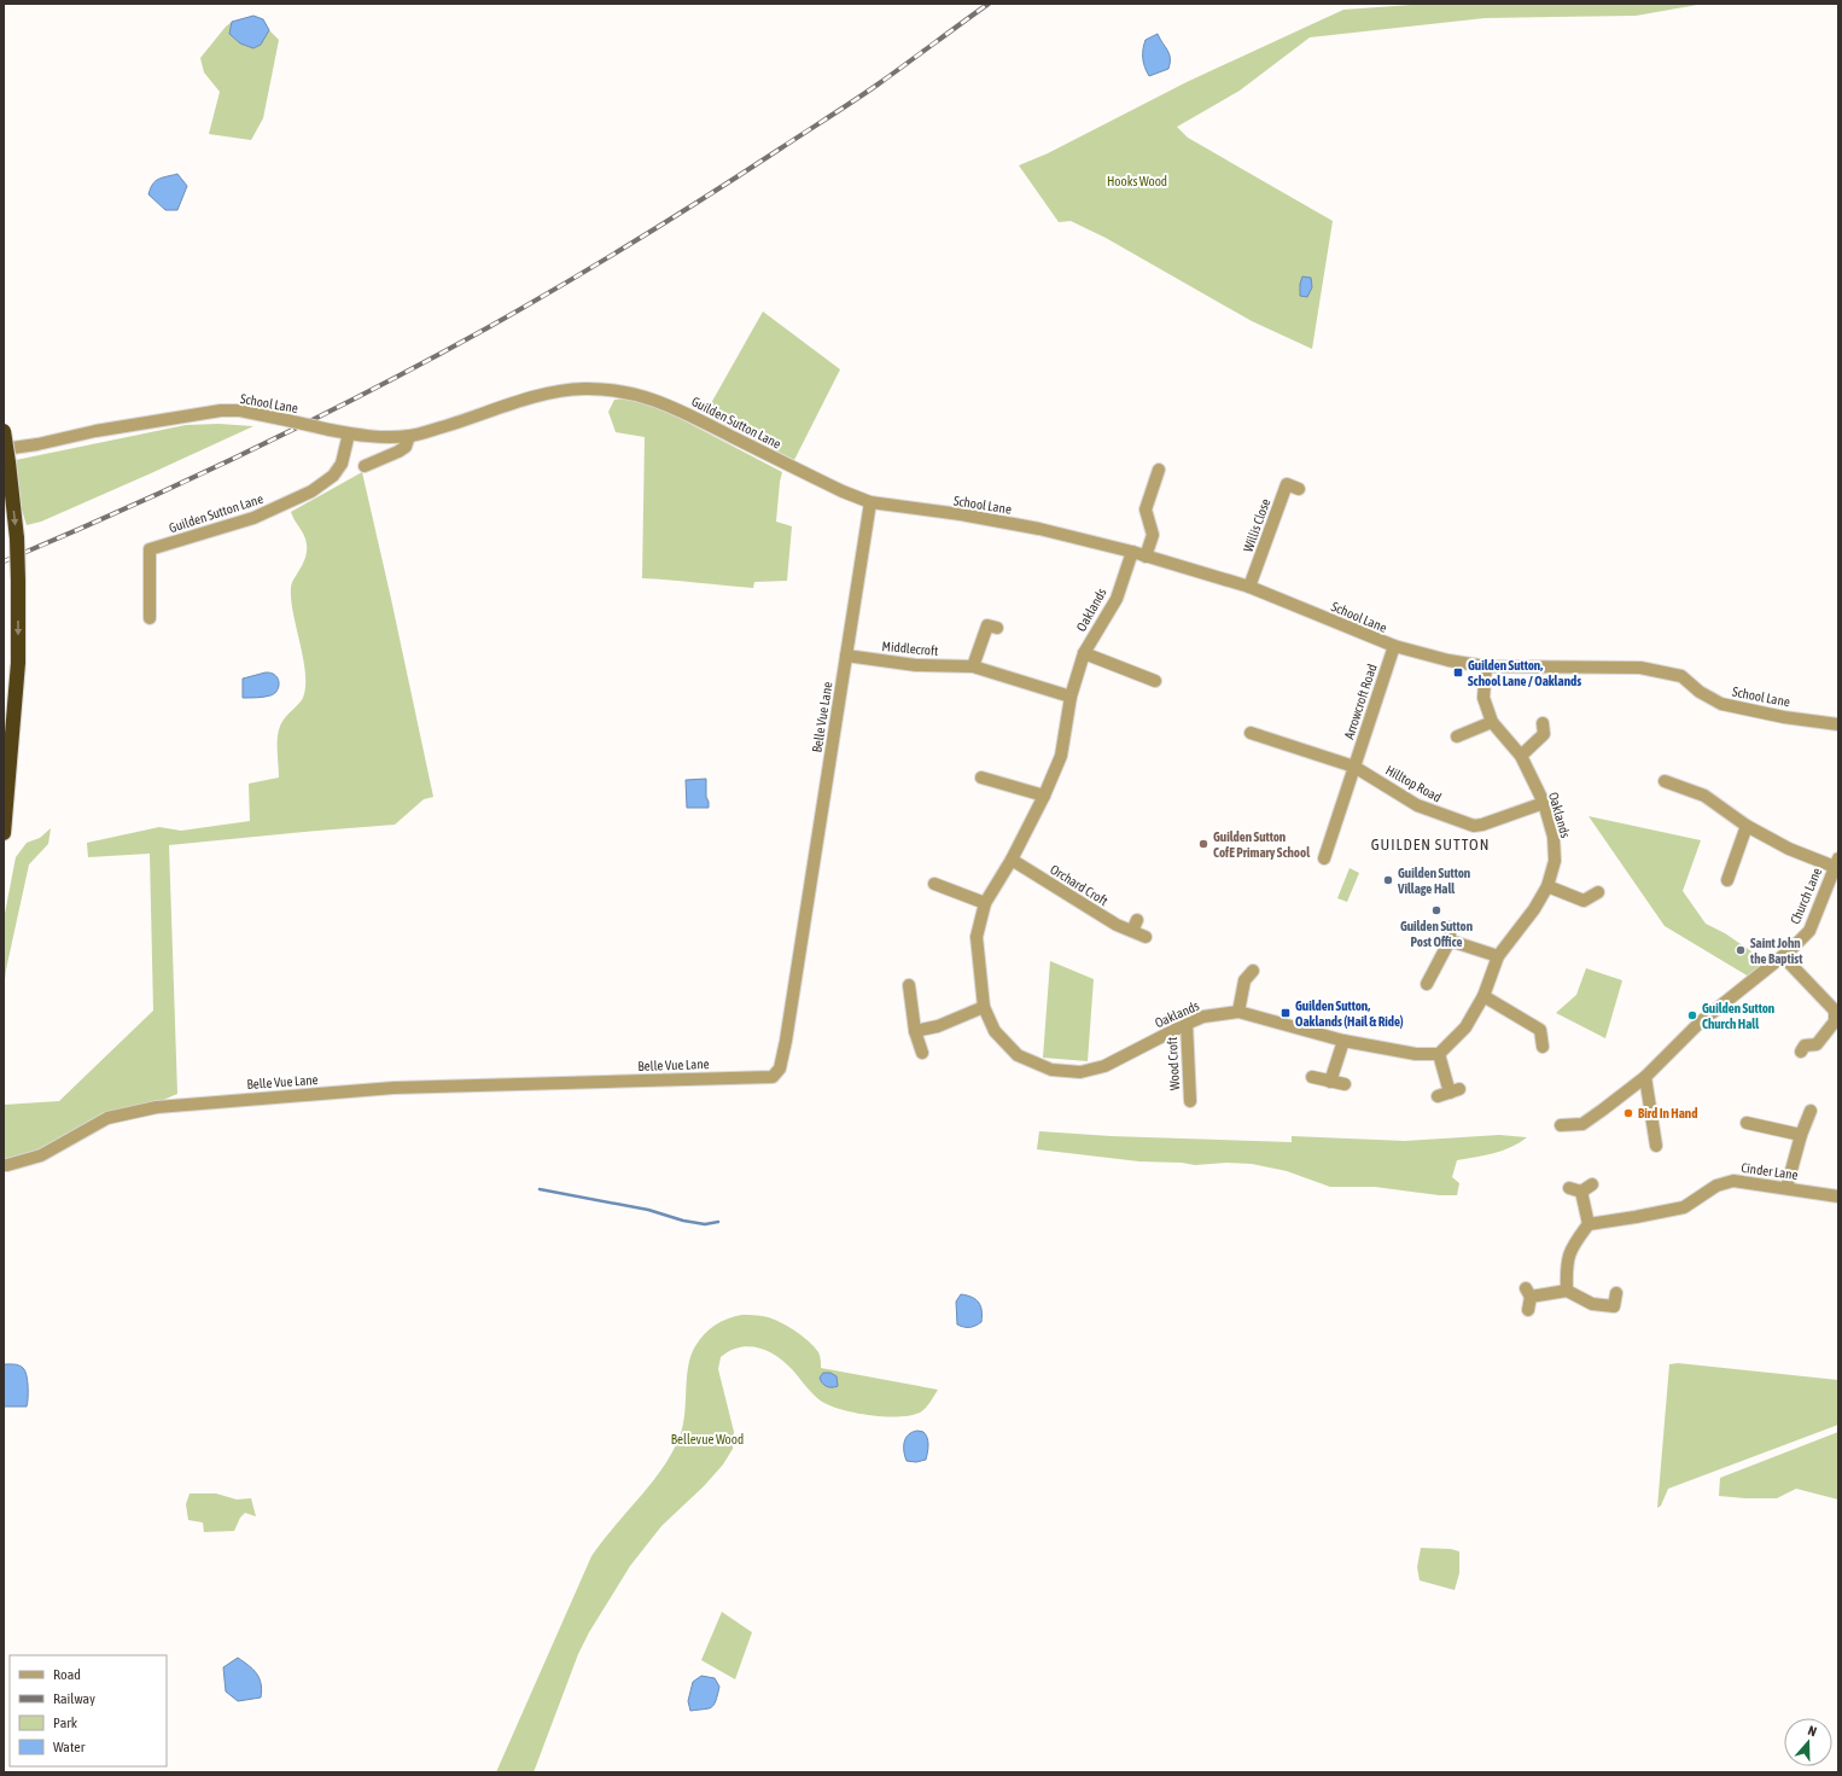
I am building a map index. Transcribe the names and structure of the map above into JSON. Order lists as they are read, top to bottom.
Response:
{
  "streets": {
    "street": [
      "School Lane",
      "Guilden Sutton Lane",
      "Willis Close",
      "Oaklands",
      "Middlecroft",
      "Arrowcroft Road",
      "Belle Vue Lane",
      "Hilltop Road",
      "Orchard Croft",
      "Church Lane",
      "Wood Croft",
      "Cinder Lane"
    ]
  },
  "crossings": [
    ["School Lane", "Guilden Sutton Lane"],
    ["School Lane", "Willis Close"],
    ["School Lane", "Oaklands"],
    ["School Lane", "Arrowcroft Road"],
    ["School Lane", "Belle Vue Lane"],
    ["Guilden Sutton Lane", "Belle Vue Lane"],
    ["Oaklands", "Middlecroft"],
    ["Oaklands", "Hilltop Road"],
    ["Oaklands", "Orchard Croft"],
    ["Oaklands", "Wood Croft"],
    ["Middlecroft", "Belle Vue Lane"],
    ["Arrowcroft Road", "Hilltop Road"]
  ],
  "districts": ["GUILDEN SUTTON"],
  "parks": ["Hooks Wood", "Bellevue Wood"],
  "places": {
    "transit": ["Guilden Sutton, School Lane / Oaklands", "Guilden Sutton, Oaklands (Hail & Ride)"],
    "other": [
      "Guilden Sutton CofE Primary School",
      "Guilden Sutton Village Hall",
      "Guilden Sutton Post Office",
      "Saint John the Baptist",
      "Guilden Sutton Church Hall",
      "Bird In Hand"
    ]
  },
  "legend": [
    "Road",
    "Railway",
    "Park",
    "Water"
  ],
  "north": "top"
}
